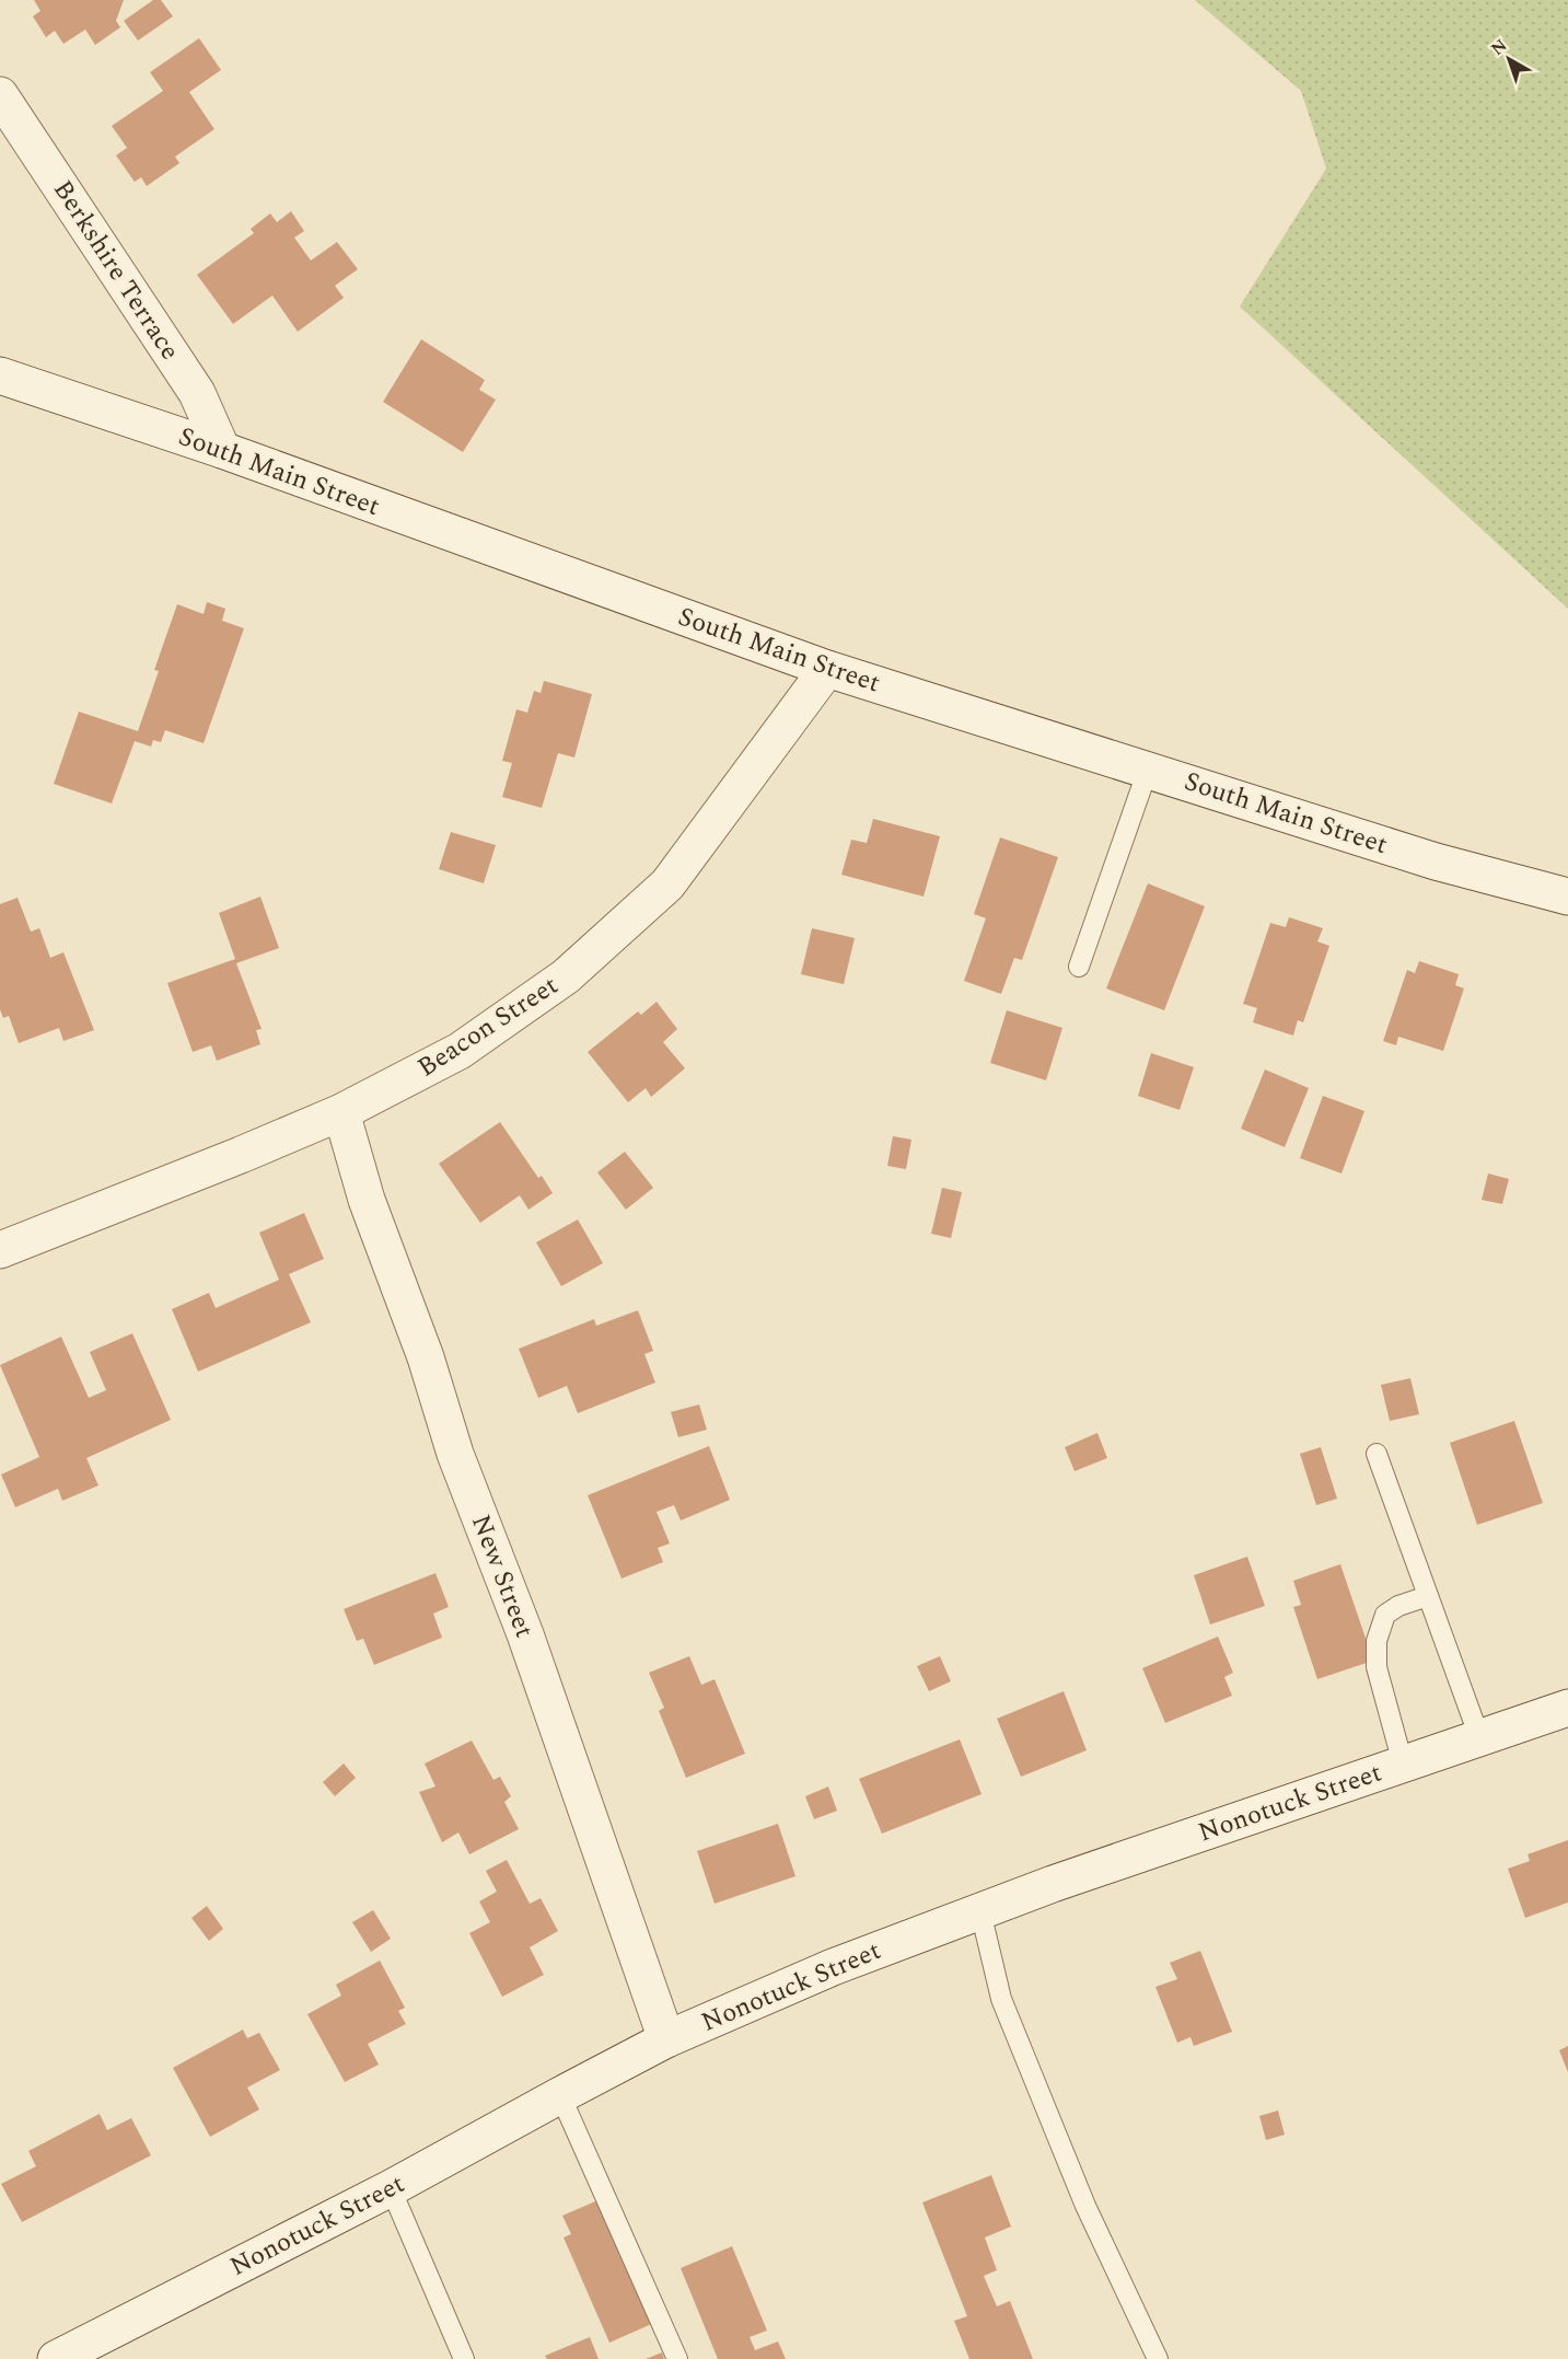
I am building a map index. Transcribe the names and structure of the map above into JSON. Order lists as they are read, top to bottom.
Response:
{
  "streets": {
    "main road": [
      "Berkshire Terrace",
      "South Main Street",
      "Beacon Street",
      "New Street",
      "Nonotuck Street"
    ]
  },
  "crossings": [
    ["Berkshire Terrace", "South Main Street"],
    ["South Main Street", "Beacon Street"],
    ["Beacon Street", "New Street"],
    ["New Street", "Nonotuck Street"]
  ],
  "north": "top left"
}
